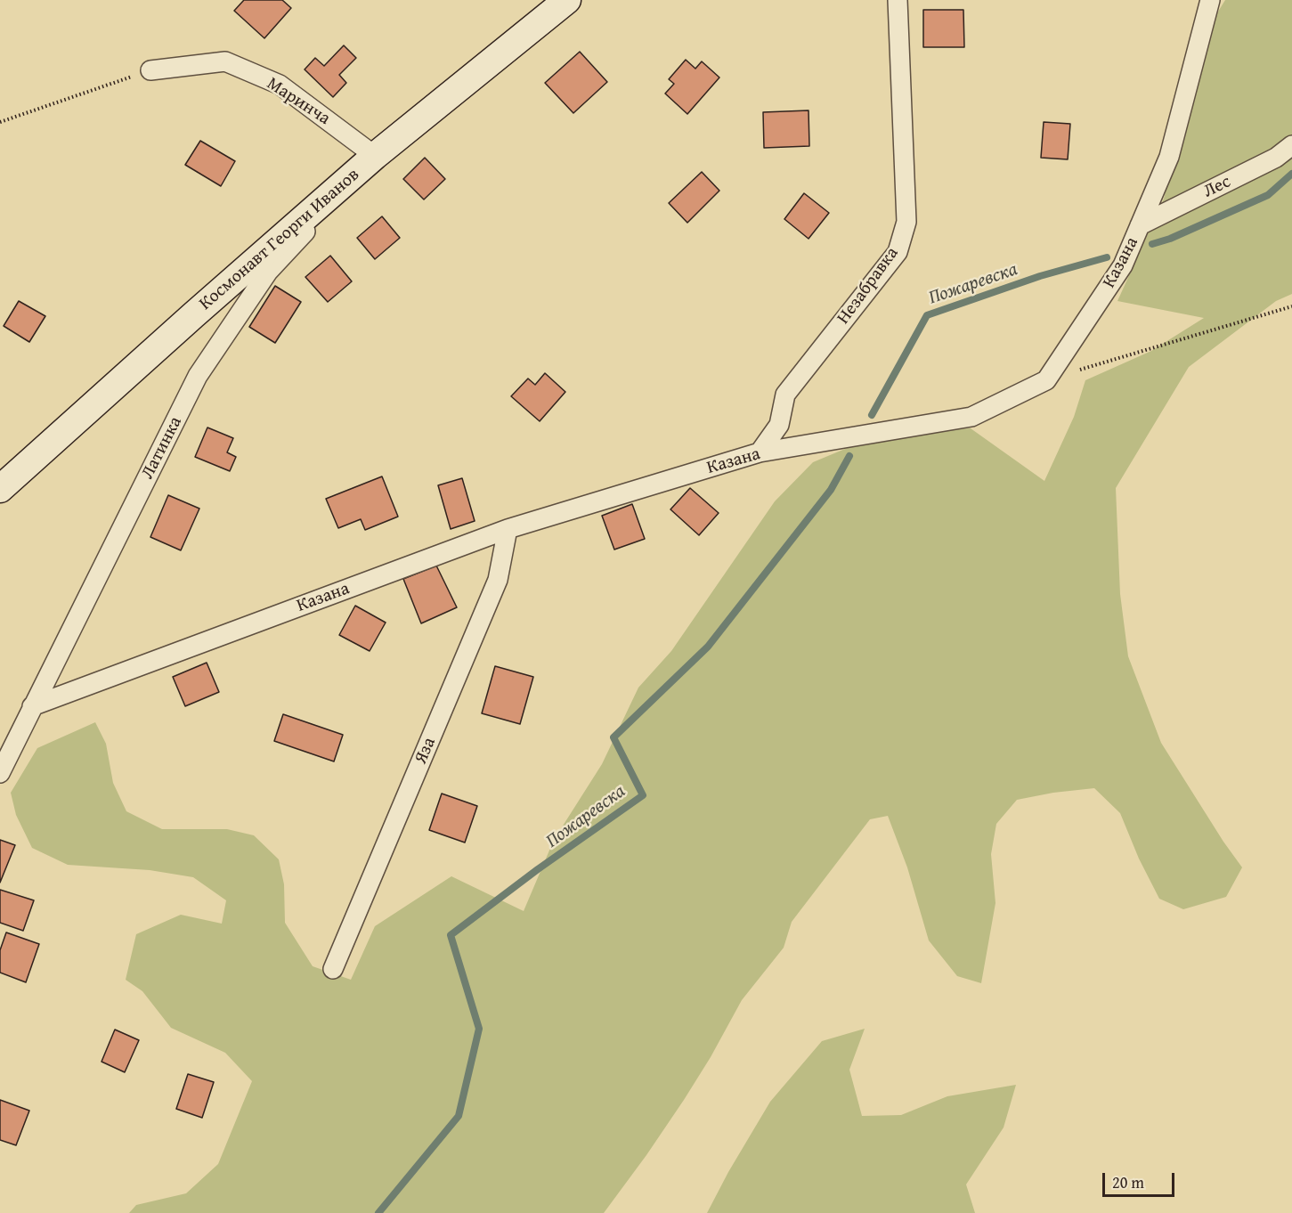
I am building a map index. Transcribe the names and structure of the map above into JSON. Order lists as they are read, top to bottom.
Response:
{
  "streets": {
    "street": [
      "Маринча",
      "Лес",
      "Космонавт Георги Иванов",
      "Казана",
      "Незабравка",
      "Латинка",
      "Яза"
    ]
  },
  "crossings": [
    ["Маринча", "Космонавт Георги Иванов"],
    ["Маринча", "Латинка"],
    ["Лес", "Казана"],
    ["Космонавт Георги Иванов", "Латинка"],
    ["Казана", "Незабравка"],
    ["Казана", "Латинка"],
    ["Казана", "Яза"]
  ],
  "water": ["Пожаревска"],
  "scale_bar": "20 m"
}
